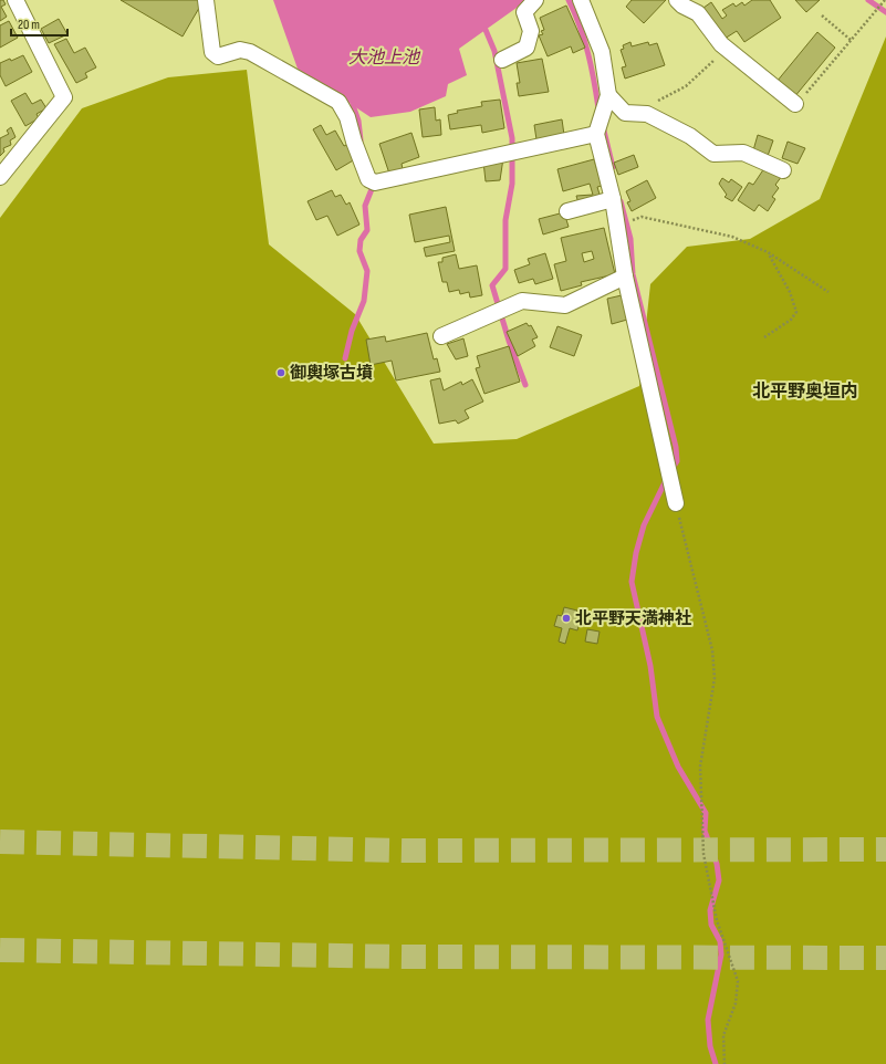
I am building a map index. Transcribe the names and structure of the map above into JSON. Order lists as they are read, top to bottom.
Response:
{
  "districts": ["北平野奥垣内"],
  "water": ["大池上池"],
  "places": ["御輿塚古墳", "北平野天満神社"],
  "scale_bar": "20 m"
}
